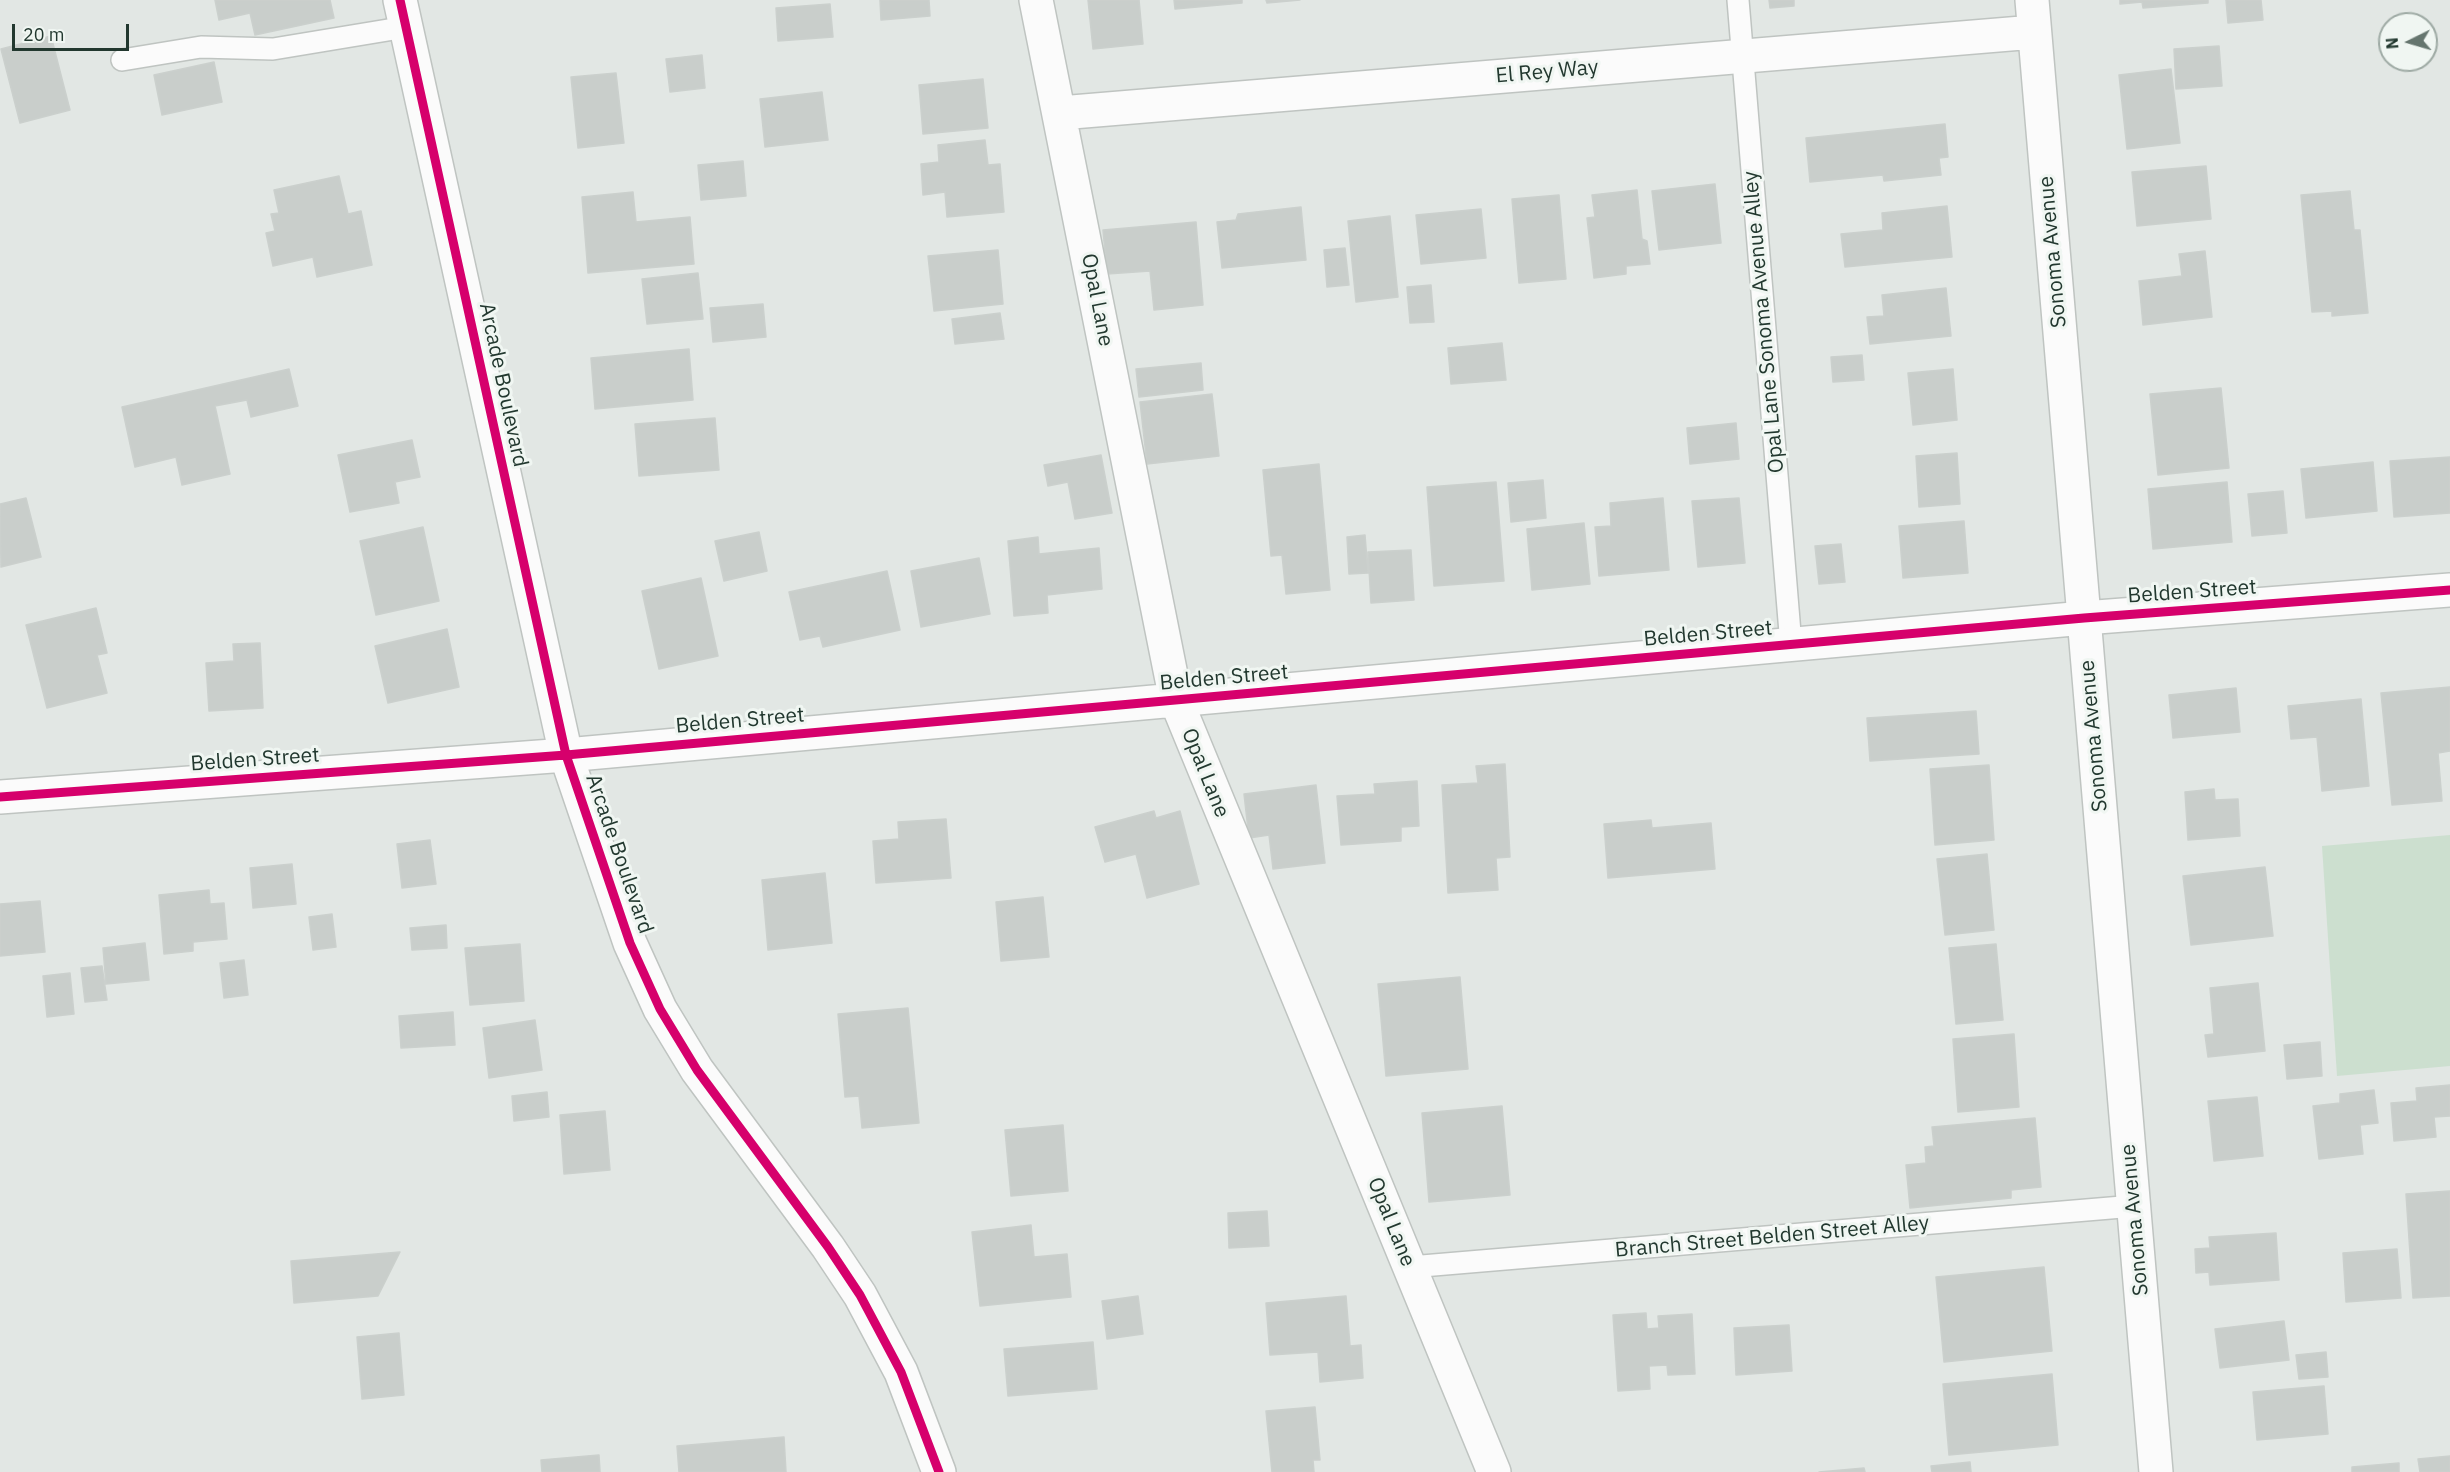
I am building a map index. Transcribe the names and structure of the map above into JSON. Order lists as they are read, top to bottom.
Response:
{
  "streets": {
    "street": [
      "El Rey Way",
      "Sonoma Avenue",
      "Opal Lane",
      "Arcade Boulevard",
      "Belden Street"
    ],
    "lane": ["Opal Lane Sonoma Avenue Alley", "Branch Street Belden Street Alley"]
  },
  "crossings": [
    ["El Rey Way", "Sonoma Avenue"],
    ["El Rey Way", "Opal Lane"],
    ["El Rey Way", "Opal Lane Sonoma Avenue Alley"],
    ["Sonoma Avenue", "Belden Street"],
    ["Sonoma Avenue", "Branch Street Belden Street Alley"],
    ["Opal Lane", "Belden Street"],
    ["Opal Lane", "Branch Street Belden Street Alley"],
    ["Opal Lane Sonoma Avenue Alley", "Belden Street"],
    ["Arcade Boulevard", "Belden Street"]
  ],
  "scale_bar": "20 m",
  "north": "left"
}
